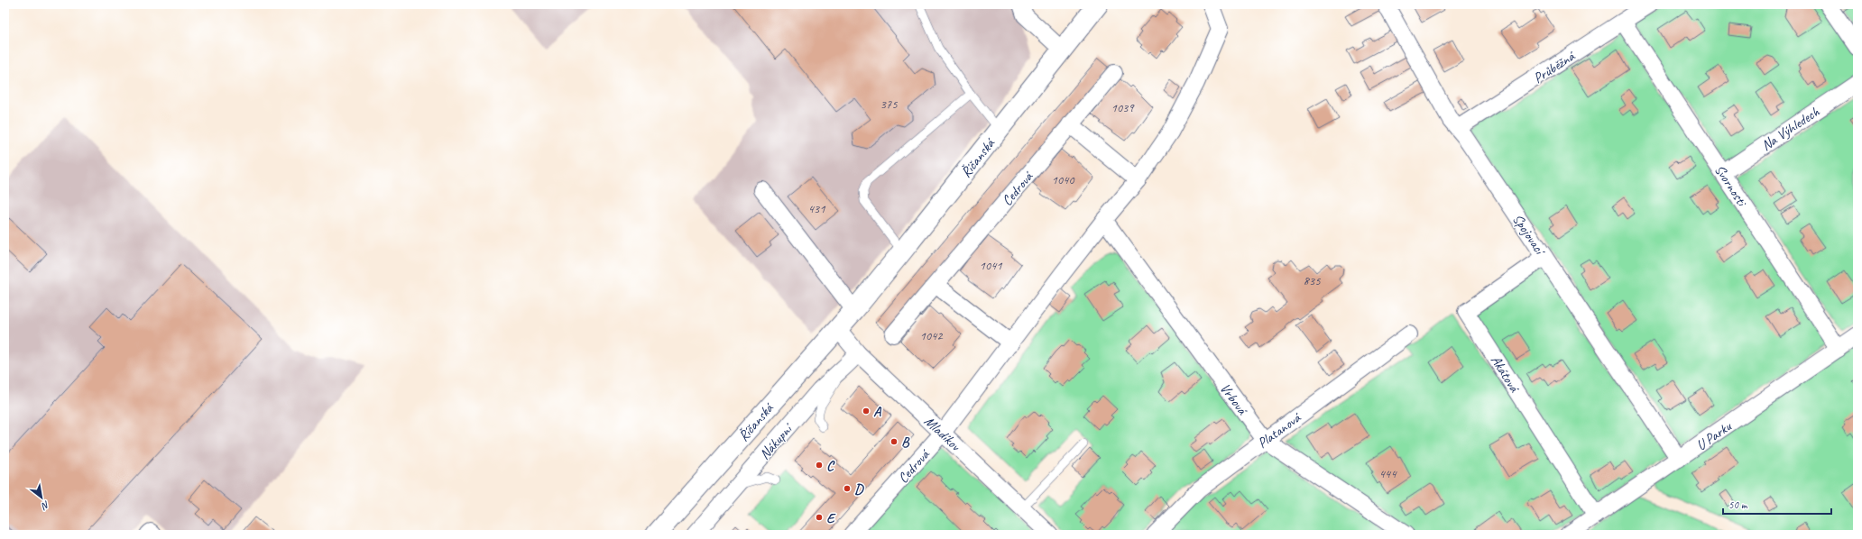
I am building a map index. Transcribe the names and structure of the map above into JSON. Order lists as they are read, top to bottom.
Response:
{
  "streets": {
    "main road": ["Říčanská"],
    "street": [
      "Průběžná",
      "Na Výhledech",
      "Svornosti",
      "Cedrová",
      "Spojovací",
      "Akátová",
      "Vrbová",
      "Platanová",
      "Mladíkov",
      "U Parku",
      "Nákupní"
    ]
  },
  "crossings": [
    ["Průběžná", "Svornosti"],
    ["Průběžná", "Spojovací"],
    ["Na Výhledech", "Svornosti"],
    ["Říčanská", "Mladíkov"],
    ["Svornosti", "U Parku"],
    ["Cedrová", "Vrbová"],
    ["Cedrová", "Mladíkov"],
    ["Spojovací", "Akátová"],
    ["Spojovací", "U Parku"],
    ["Akátová", "U Parku"],
    ["Vrbová", "Platanová"],
    ["Mladíkov", "Nákupní"]
  ],
  "places": [
    "A",
    "B",
    "C",
    "D",
    "E"
  ],
  "house_numbers": [
    "375",
    "1039",
    "1040",
    "431",
    "1041",
    "835",
    "1042",
    "444"
  ],
  "scale_bar": "50 m",
  "north": "bottom right"
}
